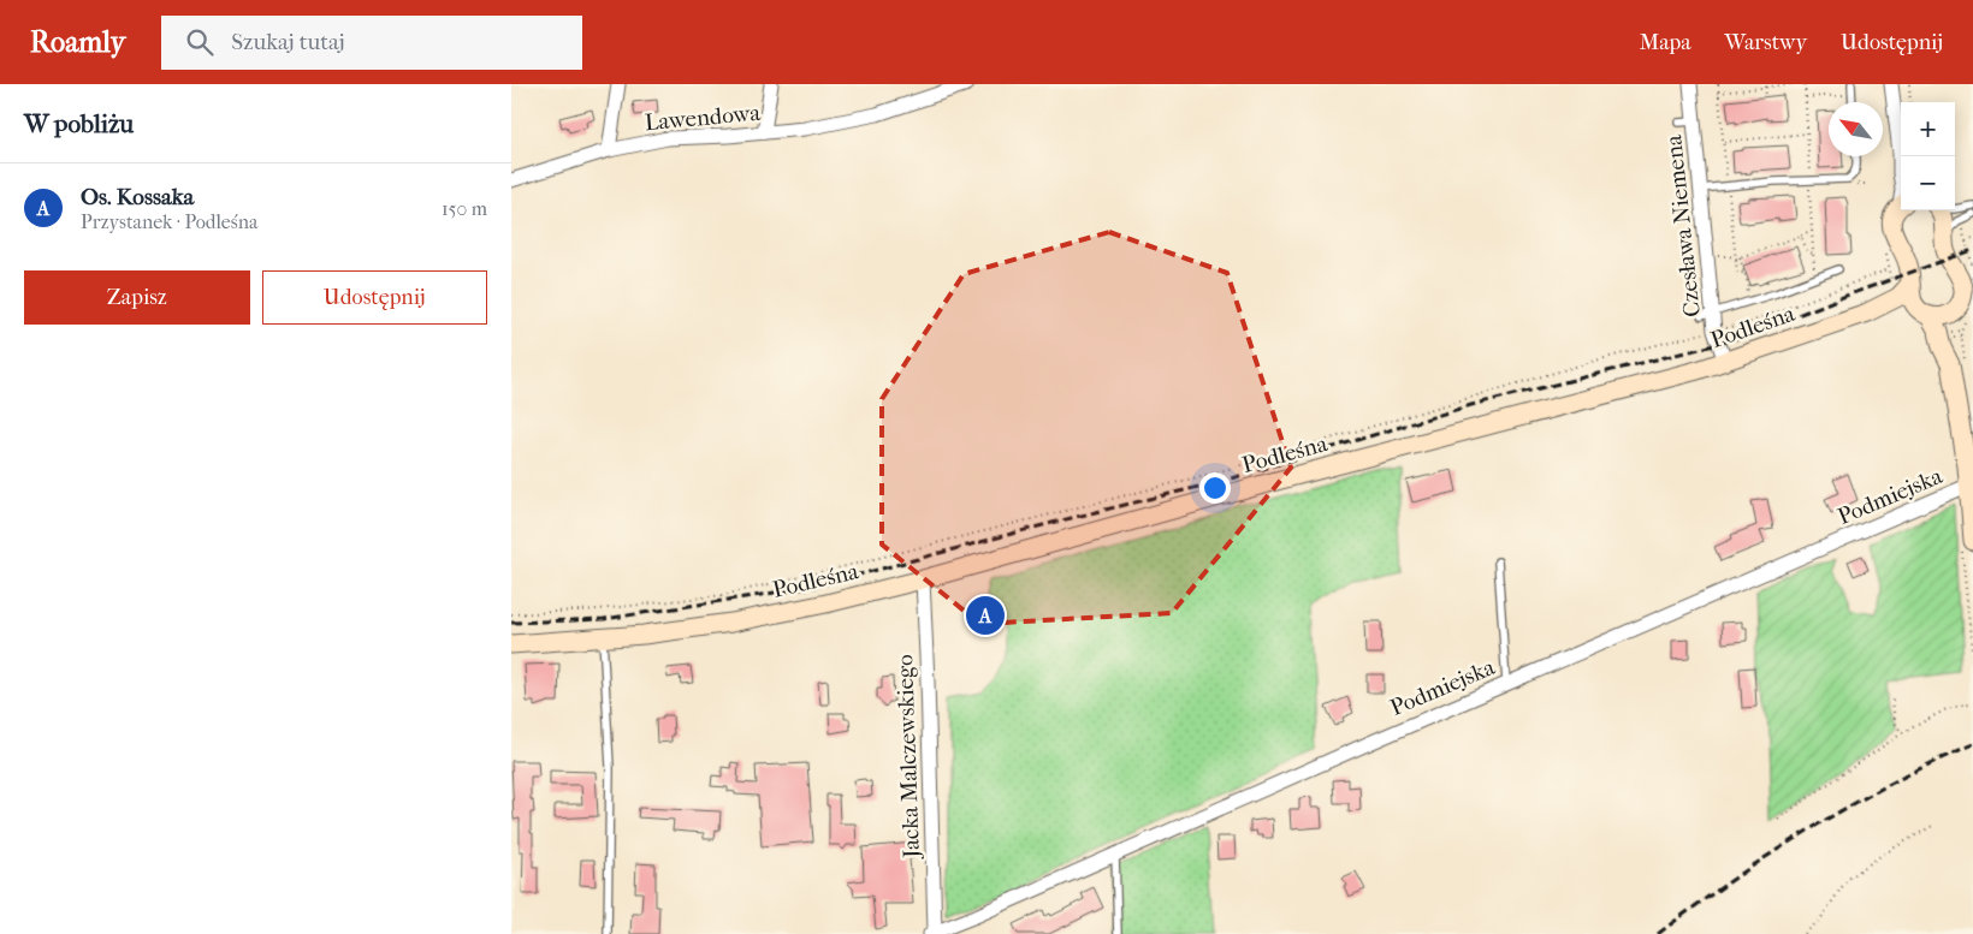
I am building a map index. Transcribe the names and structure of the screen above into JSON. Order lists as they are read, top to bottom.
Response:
{
  "streets": {
    "street": [
      "Lawendowa",
      "Czesława Niemena",
      "Podleśna",
      "Podmiejska",
      "Jacka Malczewskiego"
    ]
  },
  "crossings": [
    ["Czesława Niemena", "Podleśna"],
    ["Podleśna", "Jacka Malczewskiego"],
    ["Podmiejska", "Jacka Malczewskiego"]
  ],
  "north": "top left",
  "page": {
    "header": "Roamly",
    "search": "Szukaj tutaj",
    "nav": ["Mapa", "Warstwy", "Udostępnij"],
    "heading": "W pobliżu",
    "map_buttons": ["+", "−"],
    "list": [
      {
        "mark": "A",
        "name": "Os. Kossaka",
        "note": "Przystanek · Podleśna",
        "value": "150 m"
      }
    ],
    "buttons": ["Zapisz", "Udostępnij"],
    "pins": "A"
  }
}
